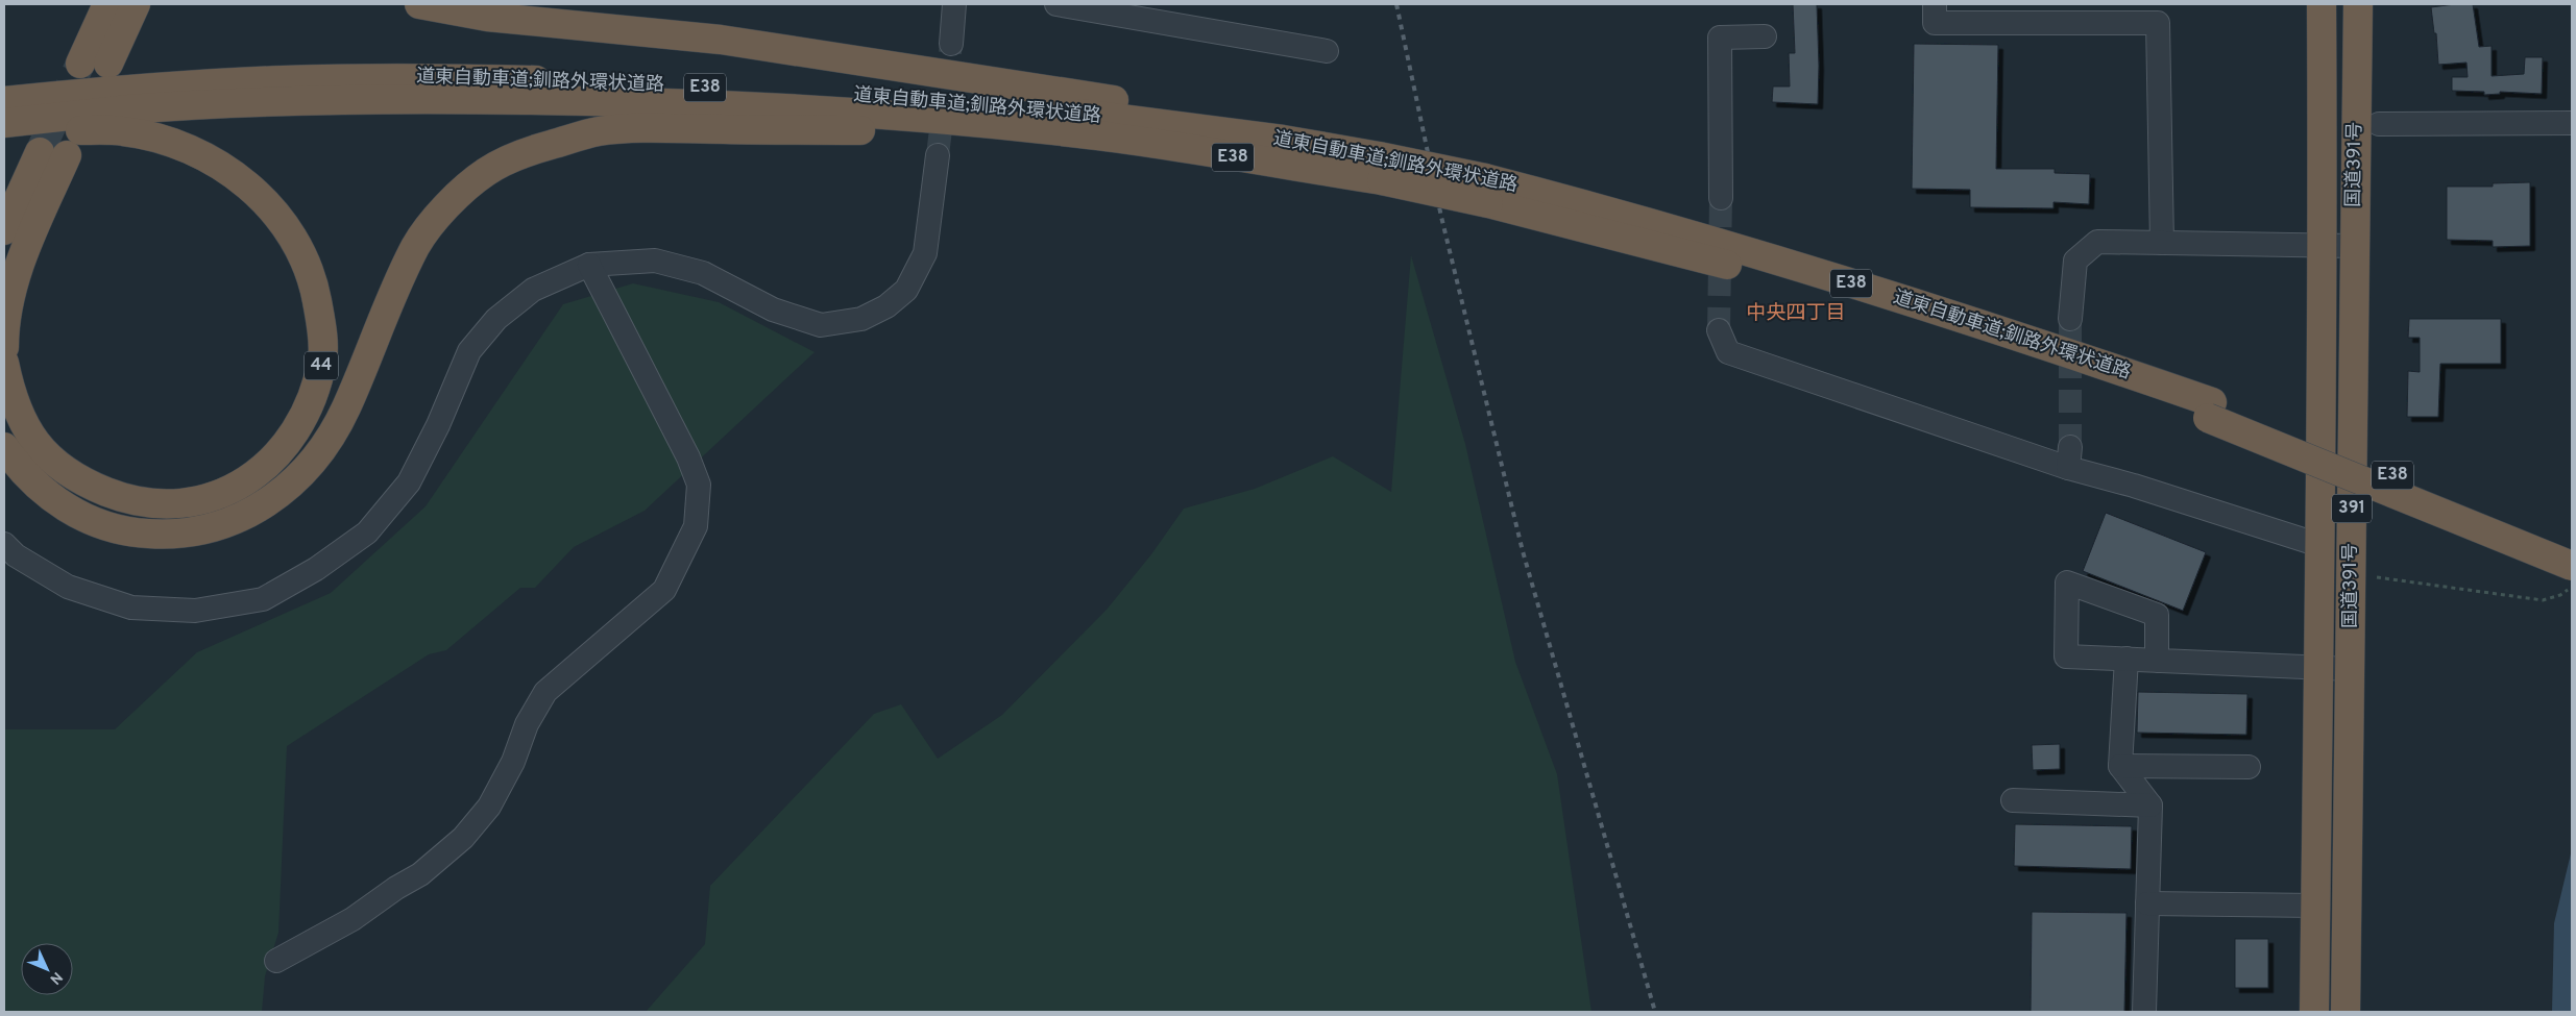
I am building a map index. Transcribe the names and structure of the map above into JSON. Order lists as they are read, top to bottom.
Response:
{
  "streets": {
    "highway": [
      "道東自動車道;釧路外環状道路",
      "E38",
      "国道391号",
      "44",
      "391"
    ]
  },
  "districts": ["中央四丁目"],
  "north": "bottom right"
}
